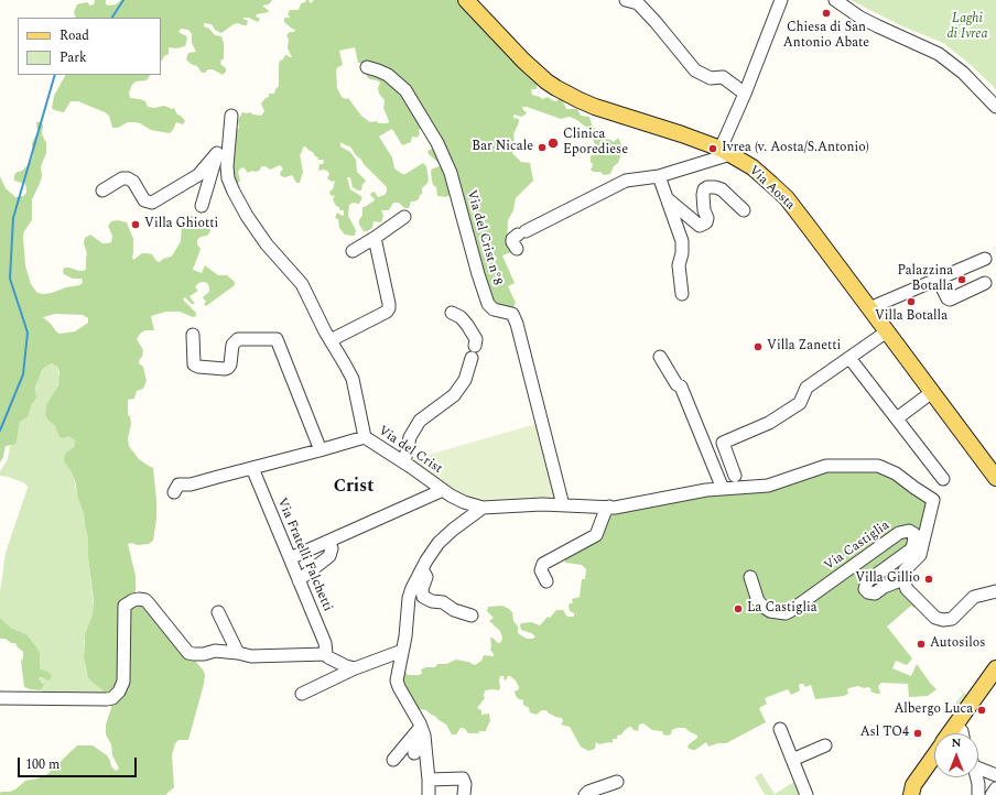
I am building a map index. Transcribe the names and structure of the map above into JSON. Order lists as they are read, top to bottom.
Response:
{
  "streets": {
    "main road": ["Via Aosta"],
    "street": [
      "Via del Crist n°8",
      "Via del Crist",
      "Via Castiglia",
      "Via Fratelli Falchetti"
    ]
  },
  "crossings": [
    ["Via del Crist n°8", "Via del Crist"],
    ["Via del Crist", "Via Fratelli Falchetti"]
  ],
  "districts": ["Crist"],
  "parks": ["Laghi di Ivrea"],
  "places": [
    "Chiesa di San Antonio Abate",
    "Clinica Eporediese",
    "Bar Nicale",
    "Ivrea (v. Aosta/S.Antonio)",
    "Villa Ghiotti",
    "Palazzina Botalla",
    "Villa Botalla",
    "Villa Zanetti",
    "Villa Gillio",
    "La Castiglia",
    "Autosilos",
    "Albergo Luca",
    "Asl TO4"
  ],
  "legend": ["Road", "Park"],
  "scale_bar": "100 m",
  "north": "top"
}
